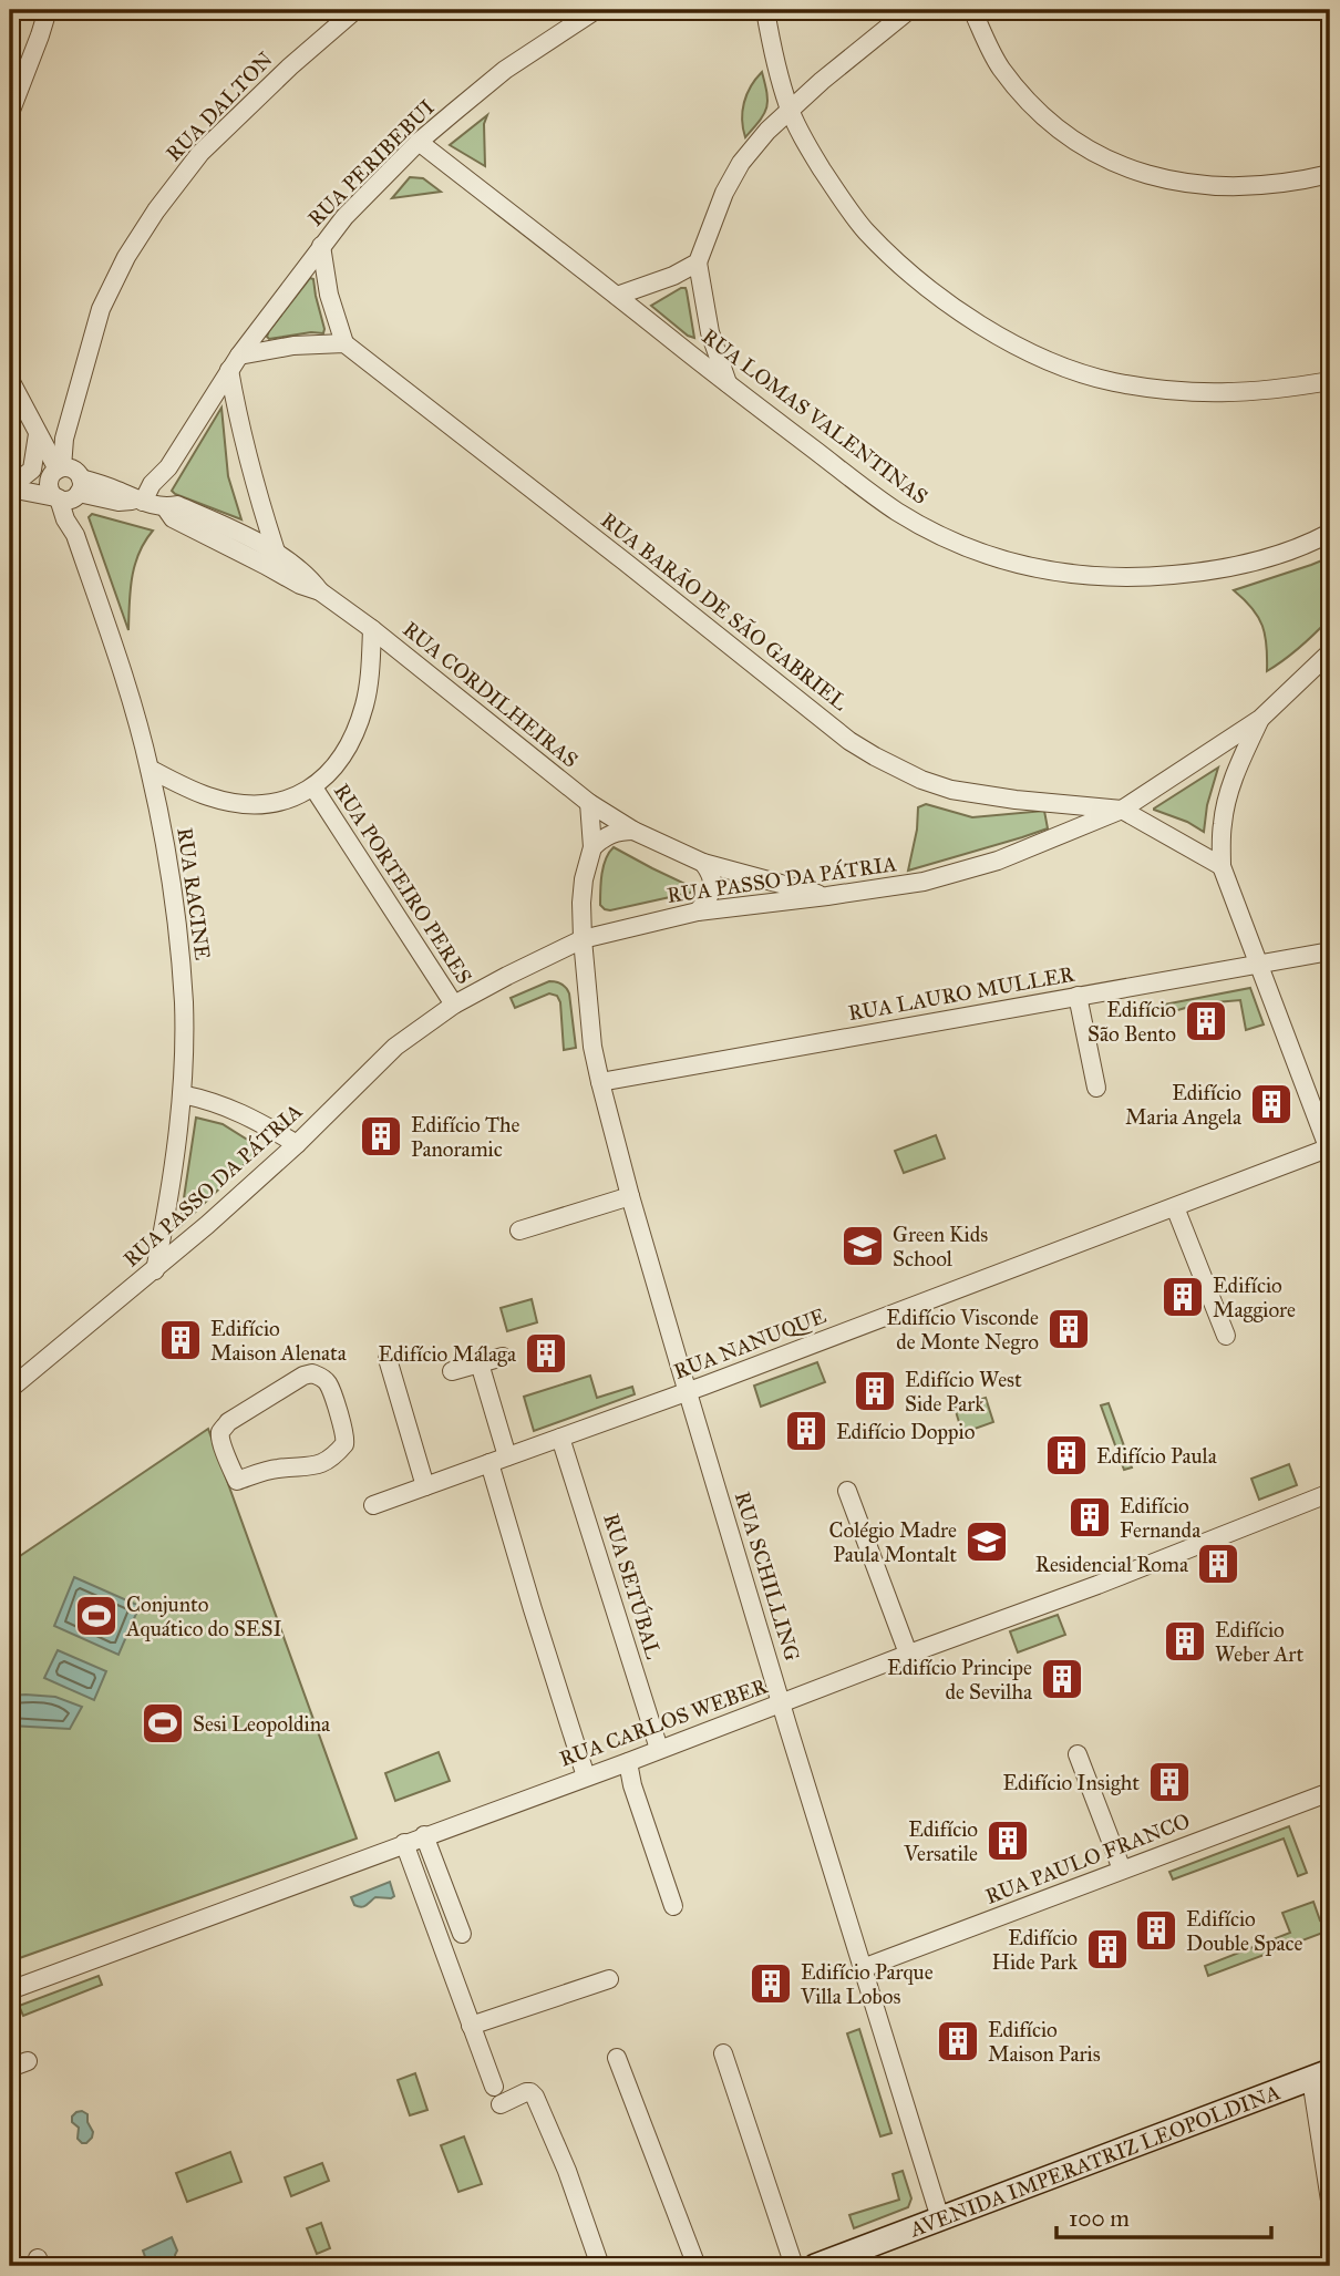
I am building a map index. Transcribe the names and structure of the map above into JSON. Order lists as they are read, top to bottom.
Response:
{
  "streets": {
    "main road": ["AVENIDA IMPERATRIZ LEOPOLDINA"],
    "street": [
      "RUA DALTON",
      "RUA PERIBEBUI",
      "RUA LOMAS VALENTINAS",
      "RUA BARÃO DE SÃO GABRIEL",
      "RUA CORDILHEIRAS",
      "RUA PASSO DA PÁTRIA",
      "RUA PORTEIRO PERES",
      "RUA RACINE",
      "RUA LAURO MULLER",
      "RUA NANUQUE",
      "RUA SCHILLING",
      "RUA SETÚBAL",
      "RUA CARLOS WEBER",
      "RUA PAULO FRANCO"
    ]
  },
  "crossings": [
    ["RUA DALTON", "RUA CORDILHEIRAS"],
    ["RUA DALTON", "RUA RACINE"],
    ["RUA PERIBEBUI", "RUA LOMAS VALENTINAS"],
    ["RUA PERIBEBUI", "RUA CORDILHEIRAS"],
    ["RUA BARÃO DE SÃO GABRIEL", "RUA PASSO DA PÁTRIA"],
    ["RUA CORDILHEIRAS", "RUA PASSO DA PÁTRIA"],
    ["RUA CORDILHEIRAS", "RUA RACINE"],
    ["RUA CORDILHEIRAS", "RUA SCHILLING"],
    ["RUA PASSO DA PÁTRIA", "RUA PORTEIRO PERES"],
    ["RUA PASSO DA PÁTRIA", "RUA RACINE"],
    ["RUA PASSO DA PÁTRIA", "RUA SCHILLING"],
    ["RUA LAURO MULLER", "RUA SCHILLING"],
    ["RUA NANUQUE", "RUA SCHILLING"],
    ["RUA NANUQUE", "RUA SETÚBAL"],
    ["RUA SCHILLING", "RUA CARLOS WEBER"],
    ["RUA SCHILLING", "RUA PAULO FRANCO"],
    ["RUA SCHILLING", "AVENIDA IMPERATRIZ LEOPOLDINA"],
    ["RUA SETÚBAL", "RUA CARLOS WEBER"]
  ],
  "places": {
    "building": [
      "Edifício São Bento",
      "Edifício Maria Angela",
      "Edifício The Panoramic",
      "Edifício Maggiore",
      "Edifício Visconde de Monte Negro",
      "Edifício Maison Alenata",
      "Edifício Málaga",
      "Edifício West Side Park",
      "Edifício Doppio",
      "Edifício Paula",
      "Edifício Fernanda",
      "Residencial Roma",
      "Edifício Weber Art",
      "Edifício Principe de Sevilha",
      "Edifício Insight",
      "Edifício Versatile",
      "Edifício Double Space",
      "Edifício Hide Park",
      "Edifício Parque Villa Lobos",
      "Edifício Maison Paris"
    ],
    "school or university": ["Green Kids School", "Colégio Madre Paula Montalt"],
    "sports": ["Conjunto Aquático do SESI", "Sesi Leopoldina"]
  },
  "scale_bar": "100 m"
}
